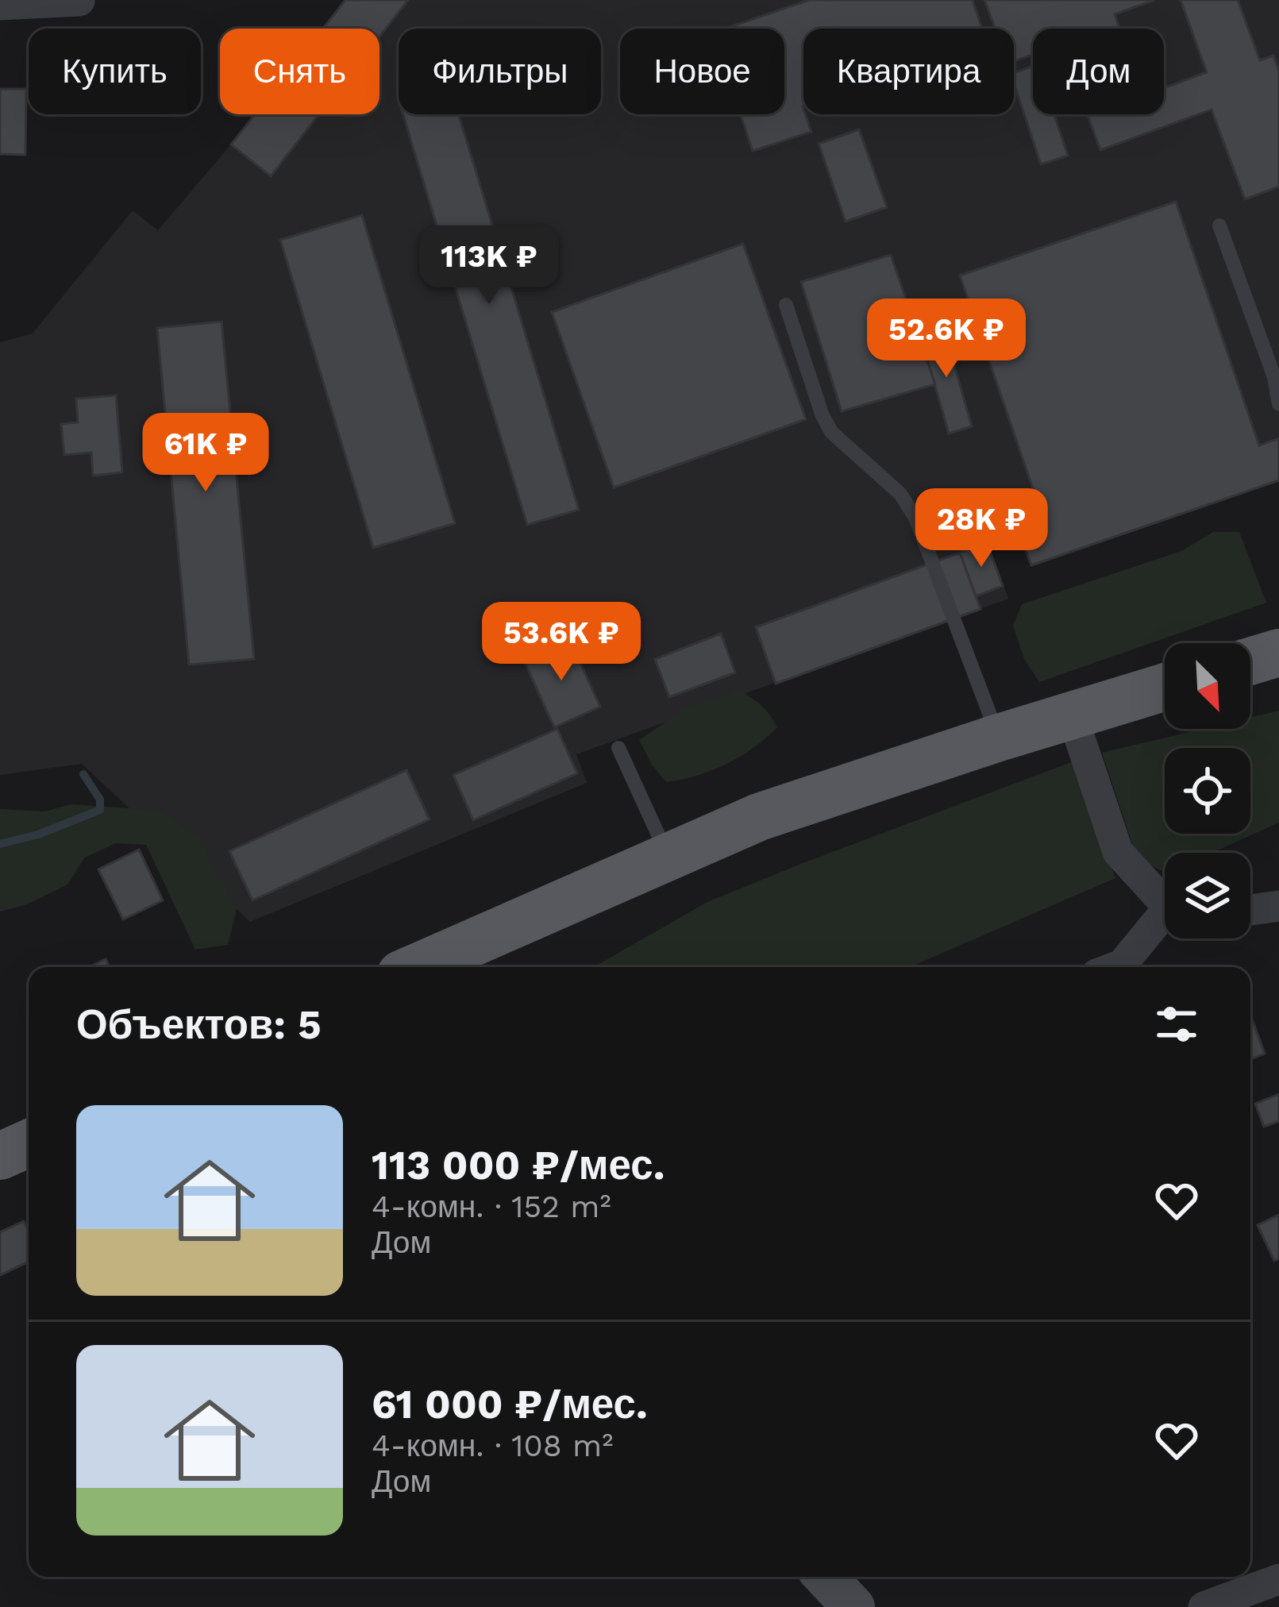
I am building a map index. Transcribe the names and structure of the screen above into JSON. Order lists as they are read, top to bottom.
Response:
{
  "north": "bottom right",
  "page": {
    "chip": [
      "Купить",
      "Снять",
      "Фильтры",
      "Новое",
      "Квартира",
      "Дом"
    ],
    "price": [
      "113K ₽",
      "52.6K ₽",
      "61K ₽",
      "28K ₽",
      "53.6K ₽"
    ],
    "heading": "Объектов: 5",
    "list": [
      {
        "name": "113 000 ₽/мес.",
        "note": "4-комн. · 152 m² · Дом"
      },
      {
        "name": "61 000 ₽/мес.",
        "note": "4-комн. · 108 m² · Дом"
      }
    ]
  }
}
